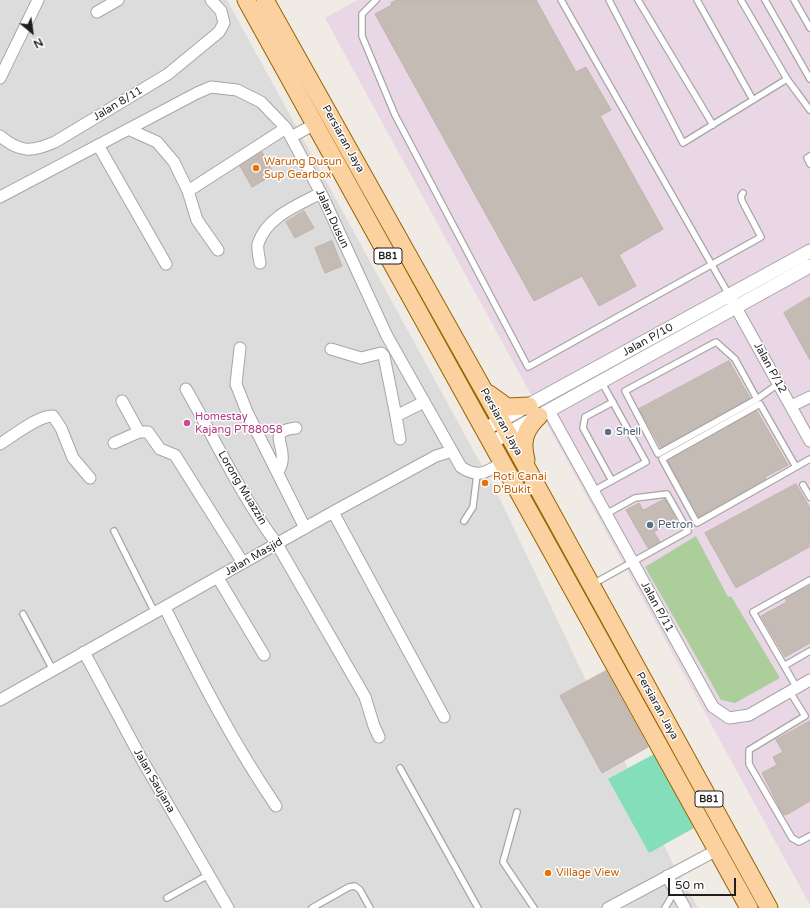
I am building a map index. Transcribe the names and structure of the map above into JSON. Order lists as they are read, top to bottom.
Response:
{
  "streets": {
    "main road": ["Persiaran Jaya", "B81"],
    "street": [
      "Jalan 8/11",
      "Jalan Dusun",
      "Jalan P/10",
      "Jalan P/12",
      "Lorong Muazzin",
      "Jalan Masjid",
      "Jalan P/11",
      "Jalan Saujana"
    ]
  },
  "crossings": [
    ["Persiaran Jaya", "Jalan P/10"],
    ["Jalan Dusun", "Jalan Masjid"],
    ["Jalan P/10", "Jalan P/12"],
    ["Jalan P/10", "Jalan P/11"],
    ["Lorong Muazzin", "Jalan Masjid"],
    ["Jalan Masjid", "Jalan Saujana"]
  ],
  "places": [
    "Warung Dusun Sup Gearbox",
    "Homestay Kajang PT88058",
    "Shell",
    "Roti Canai D'Bukit",
    "Petron",
    "Village View"
  ],
  "scale_bar": "50 m",
  "north": "bottom right"
}
